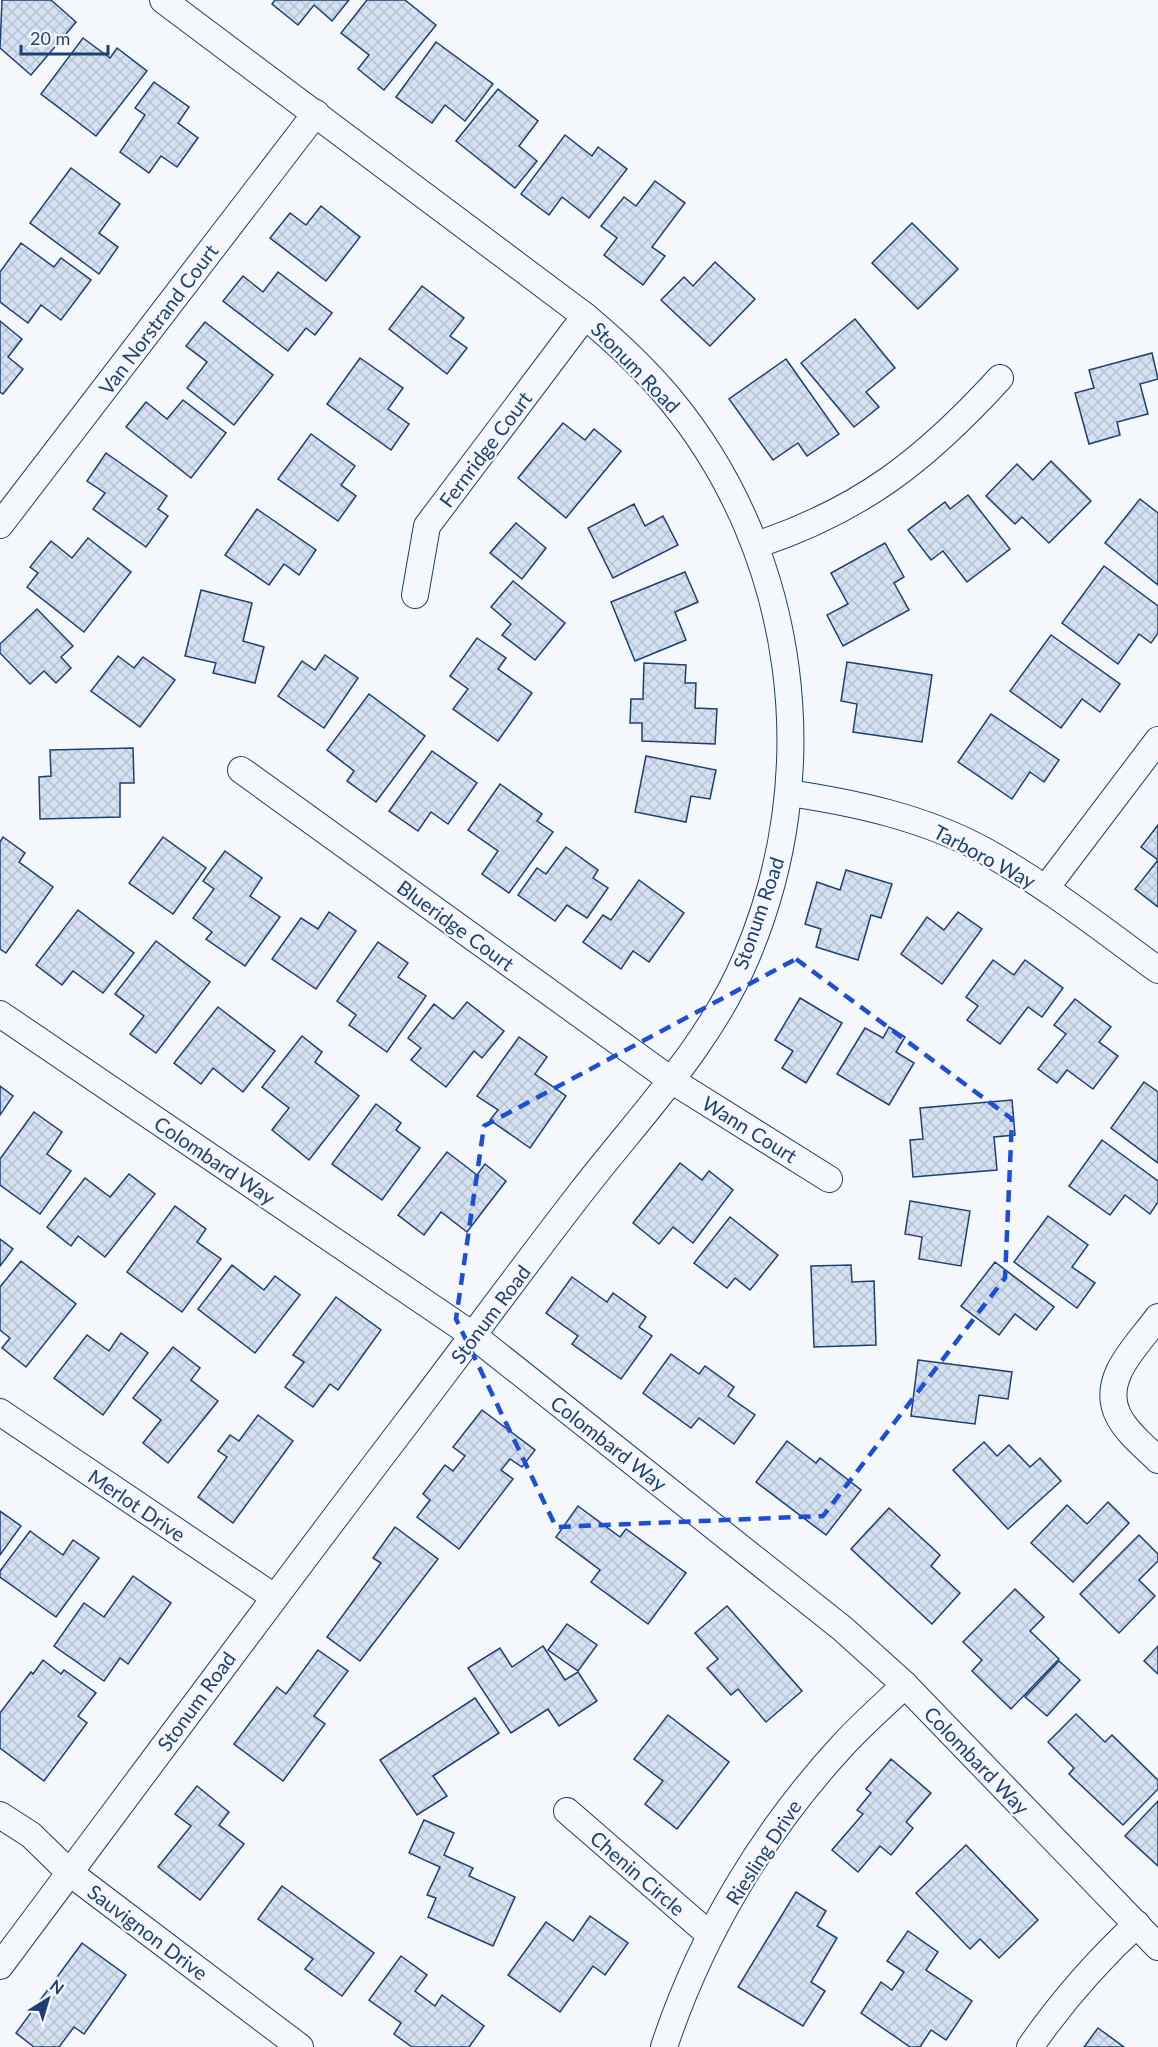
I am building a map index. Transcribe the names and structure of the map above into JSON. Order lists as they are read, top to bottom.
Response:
{
  "streets": {
    "street": [
      "Van Norstrand Court",
      "Stonum Road",
      "Fernridge Court",
      "Tarboro Way",
      "Blueridge Court",
      "Wann Court",
      "Colombard Way",
      "Merlot Drive",
      "Riesling Drive",
      "Chenin Circle",
      "Sauvignon Drive"
    ]
  },
  "crossings": [
    ["Van Norstrand Court", "Stonum Road"],
    ["Stonum Road", "Fernridge Court"],
    ["Stonum Road", "Tarboro Way"],
    ["Stonum Road", "Blueridge Court"],
    ["Stonum Road", "Wann Court"],
    ["Stonum Road", "Colombard Way"],
    ["Stonum Road", "Merlot Drive"],
    ["Stonum Road", "Sauvignon Drive"],
    ["Blueridge Court", "Wann Court"],
    ["Colombard Way", "Riesling Drive"],
    ["Riesling Drive", "Chenin Circle"]
  ],
  "scale_bar": "20 m",
  "north": "top right"
}
